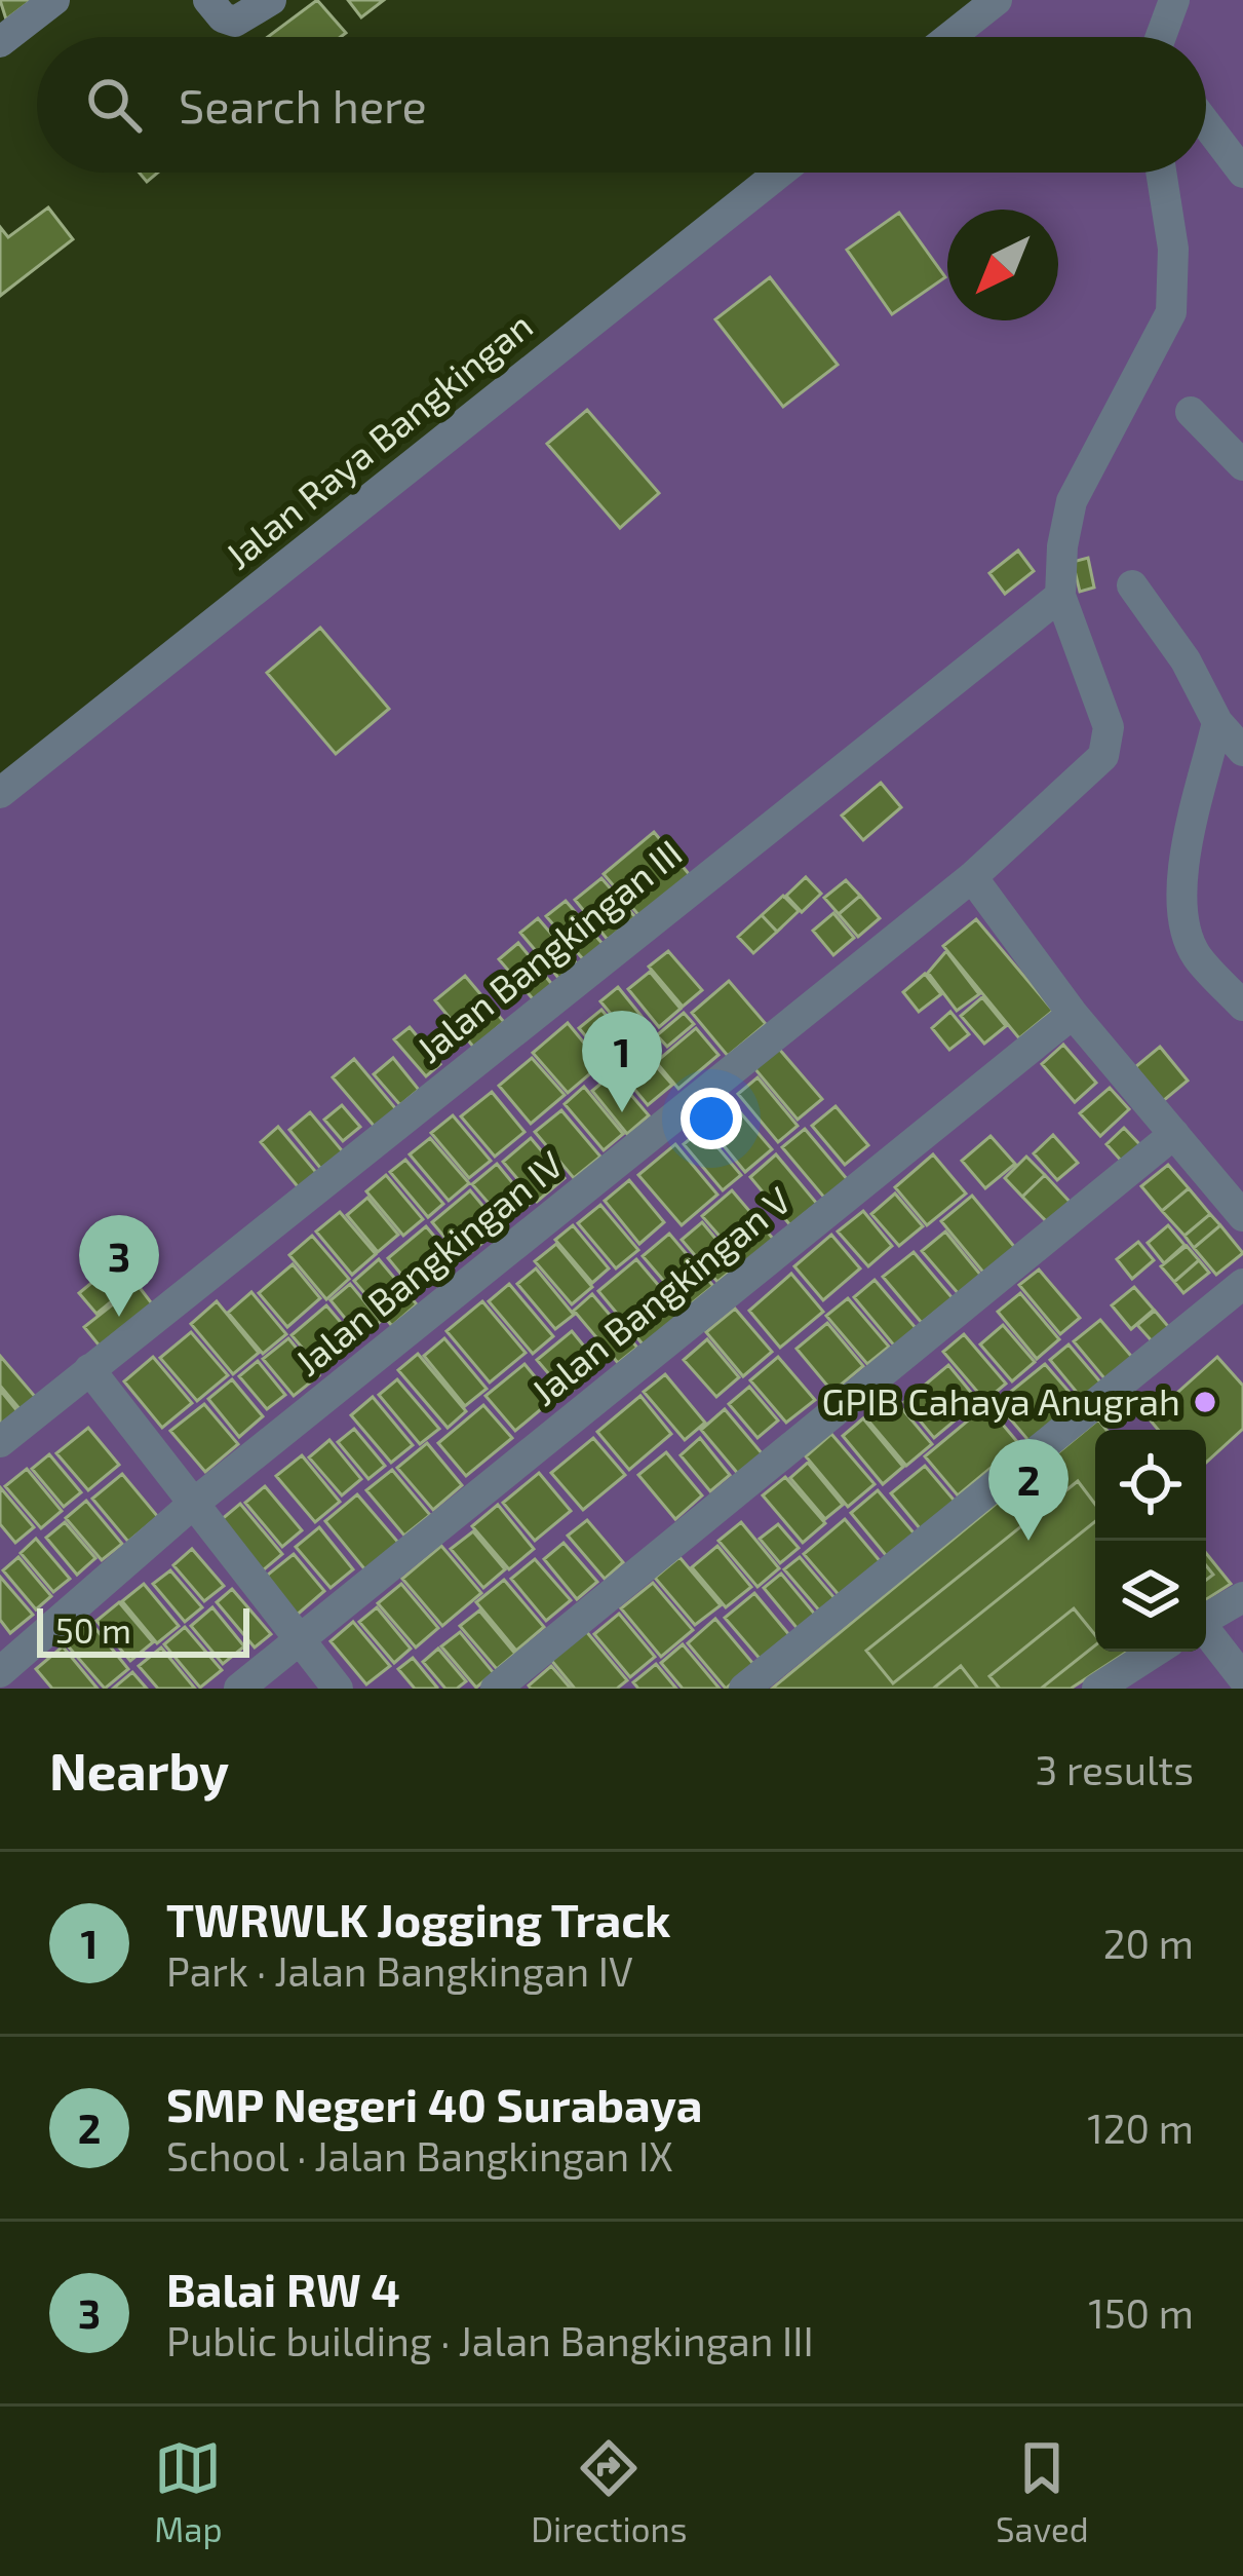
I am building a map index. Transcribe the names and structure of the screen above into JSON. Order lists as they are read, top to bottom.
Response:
{
  "streets": {
    "street": [
      "Jalan Raya Bangkingan",
      "Jalan Bangkingan III",
      "Jalan Bangkingan IV",
      "Jalan Bangkingan V"
    ]
  },
  "crossings": [
    ["Jalan Bangkingan III", "Jalan Bangkingan IV"]
  ],
  "places": ["GPIB Cahaya Anugrah"],
  "scale_bar": "50 m",
  "north": "bottom left",
  "page": {
    "search": "Search here",
    "pins": ["1", "3", "2"],
    "scale": "50 m",
    "heading": ["Nearby", "3 results"],
    "list": [
      {
        "mark": "1",
        "name": "TWRWLK Jogging Track",
        "note": "Park · Jalan Bangkingan IV",
        "value": "20 m"
      },
      {
        "mark": "2",
        "name": "SMP Negeri 40 Surabaya",
        "note": "School · Jalan Bangkingan IX",
        "value": "120 m"
      },
      {
        "mark": "3",
        "name": "Balai RW 4",
        "note": "Public building · Jalan Bangkingan III",
        "value": "150 m"
      }
    ],
    "nav": ["Map", "Directions", "Saved"]
  }
}
